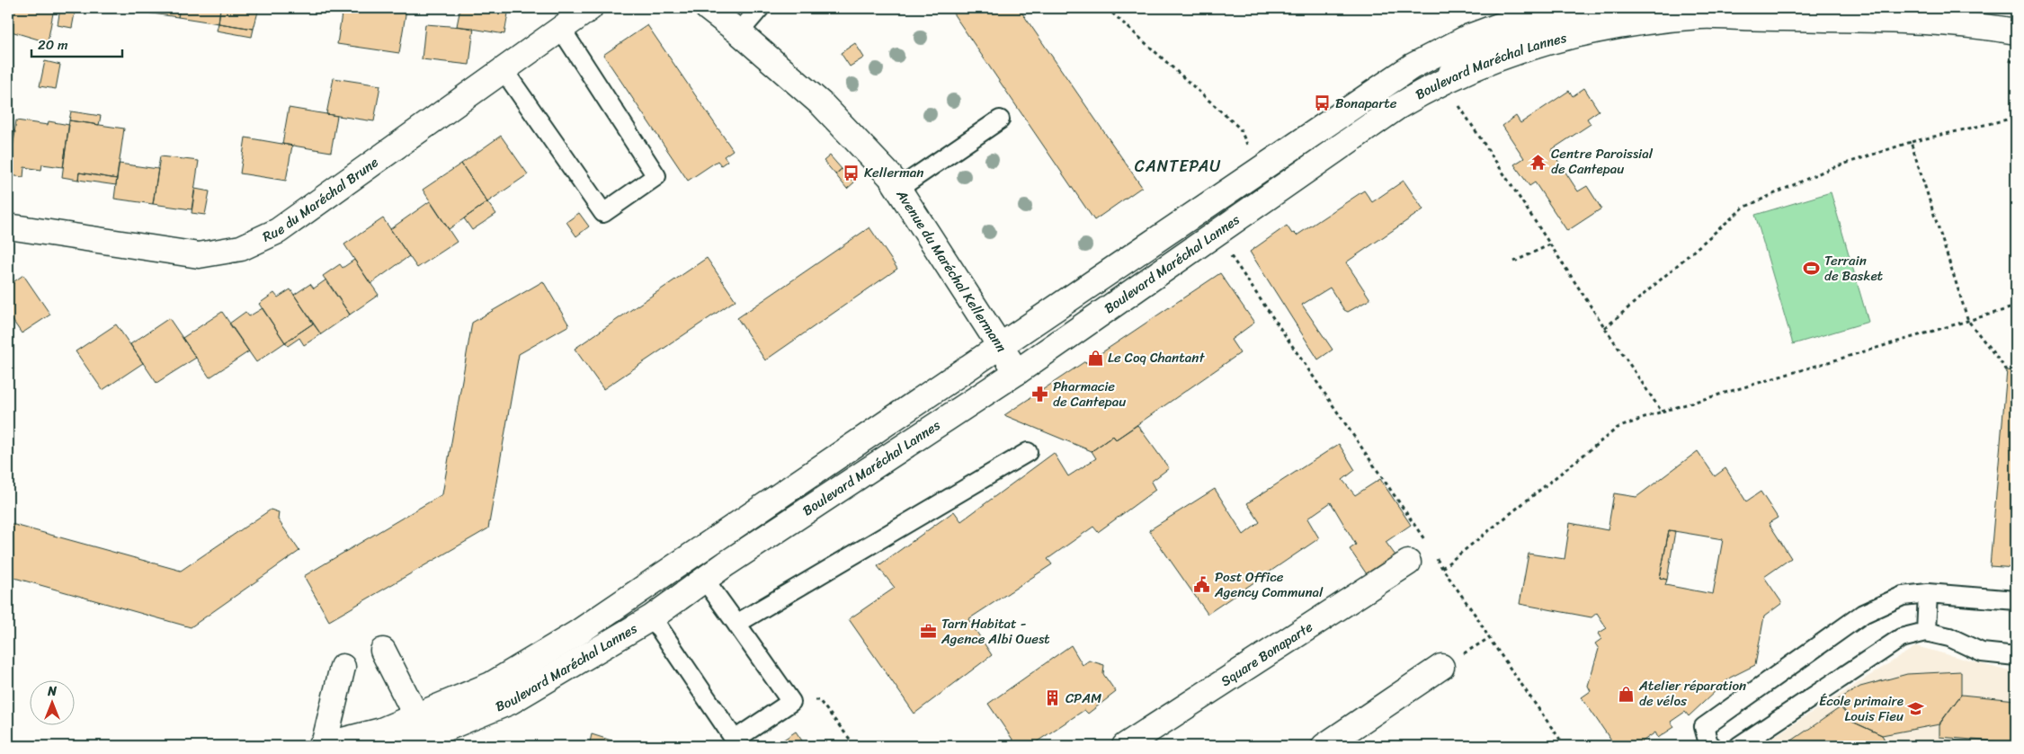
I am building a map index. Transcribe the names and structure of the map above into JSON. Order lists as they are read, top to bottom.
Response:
{
  "streets": {
    "main road": [
      "Boulevard Maréchal Lannes",
      "Rue du Maréchal Brune",
      "Avenue du Maréchal Kellermann",
      "Square Bonaparte"
    ]
  },
  "crossings": [
    ["Boulevard Maréchal Lannes", "Avenue du Maréchal Kellermann"]
  ],
  "districts": ["CANTEPAU"],
  "places": {
    "bus stop": ["Bonaparte", "Kellerman"],
    "temple": ["Centre Paroissial de Cantepau"],
    "sports": ["Terrain de Basket"],
    "shop": ["Le Coq Chantant", "Atelier réparation de vélos"],
    "pharmacy": ["Pharmacie de Cantepau"],
    "public building": ["Post Office Agency Communal"],
    "office": ["Tarn Habitat - Agence Albi Ouest"],
    "building": ["CPAM"],
    "school or university": ["École primaire Louis Fieu"]
  },
  "scale_bar": "20 m",
  "north": "top"
}
